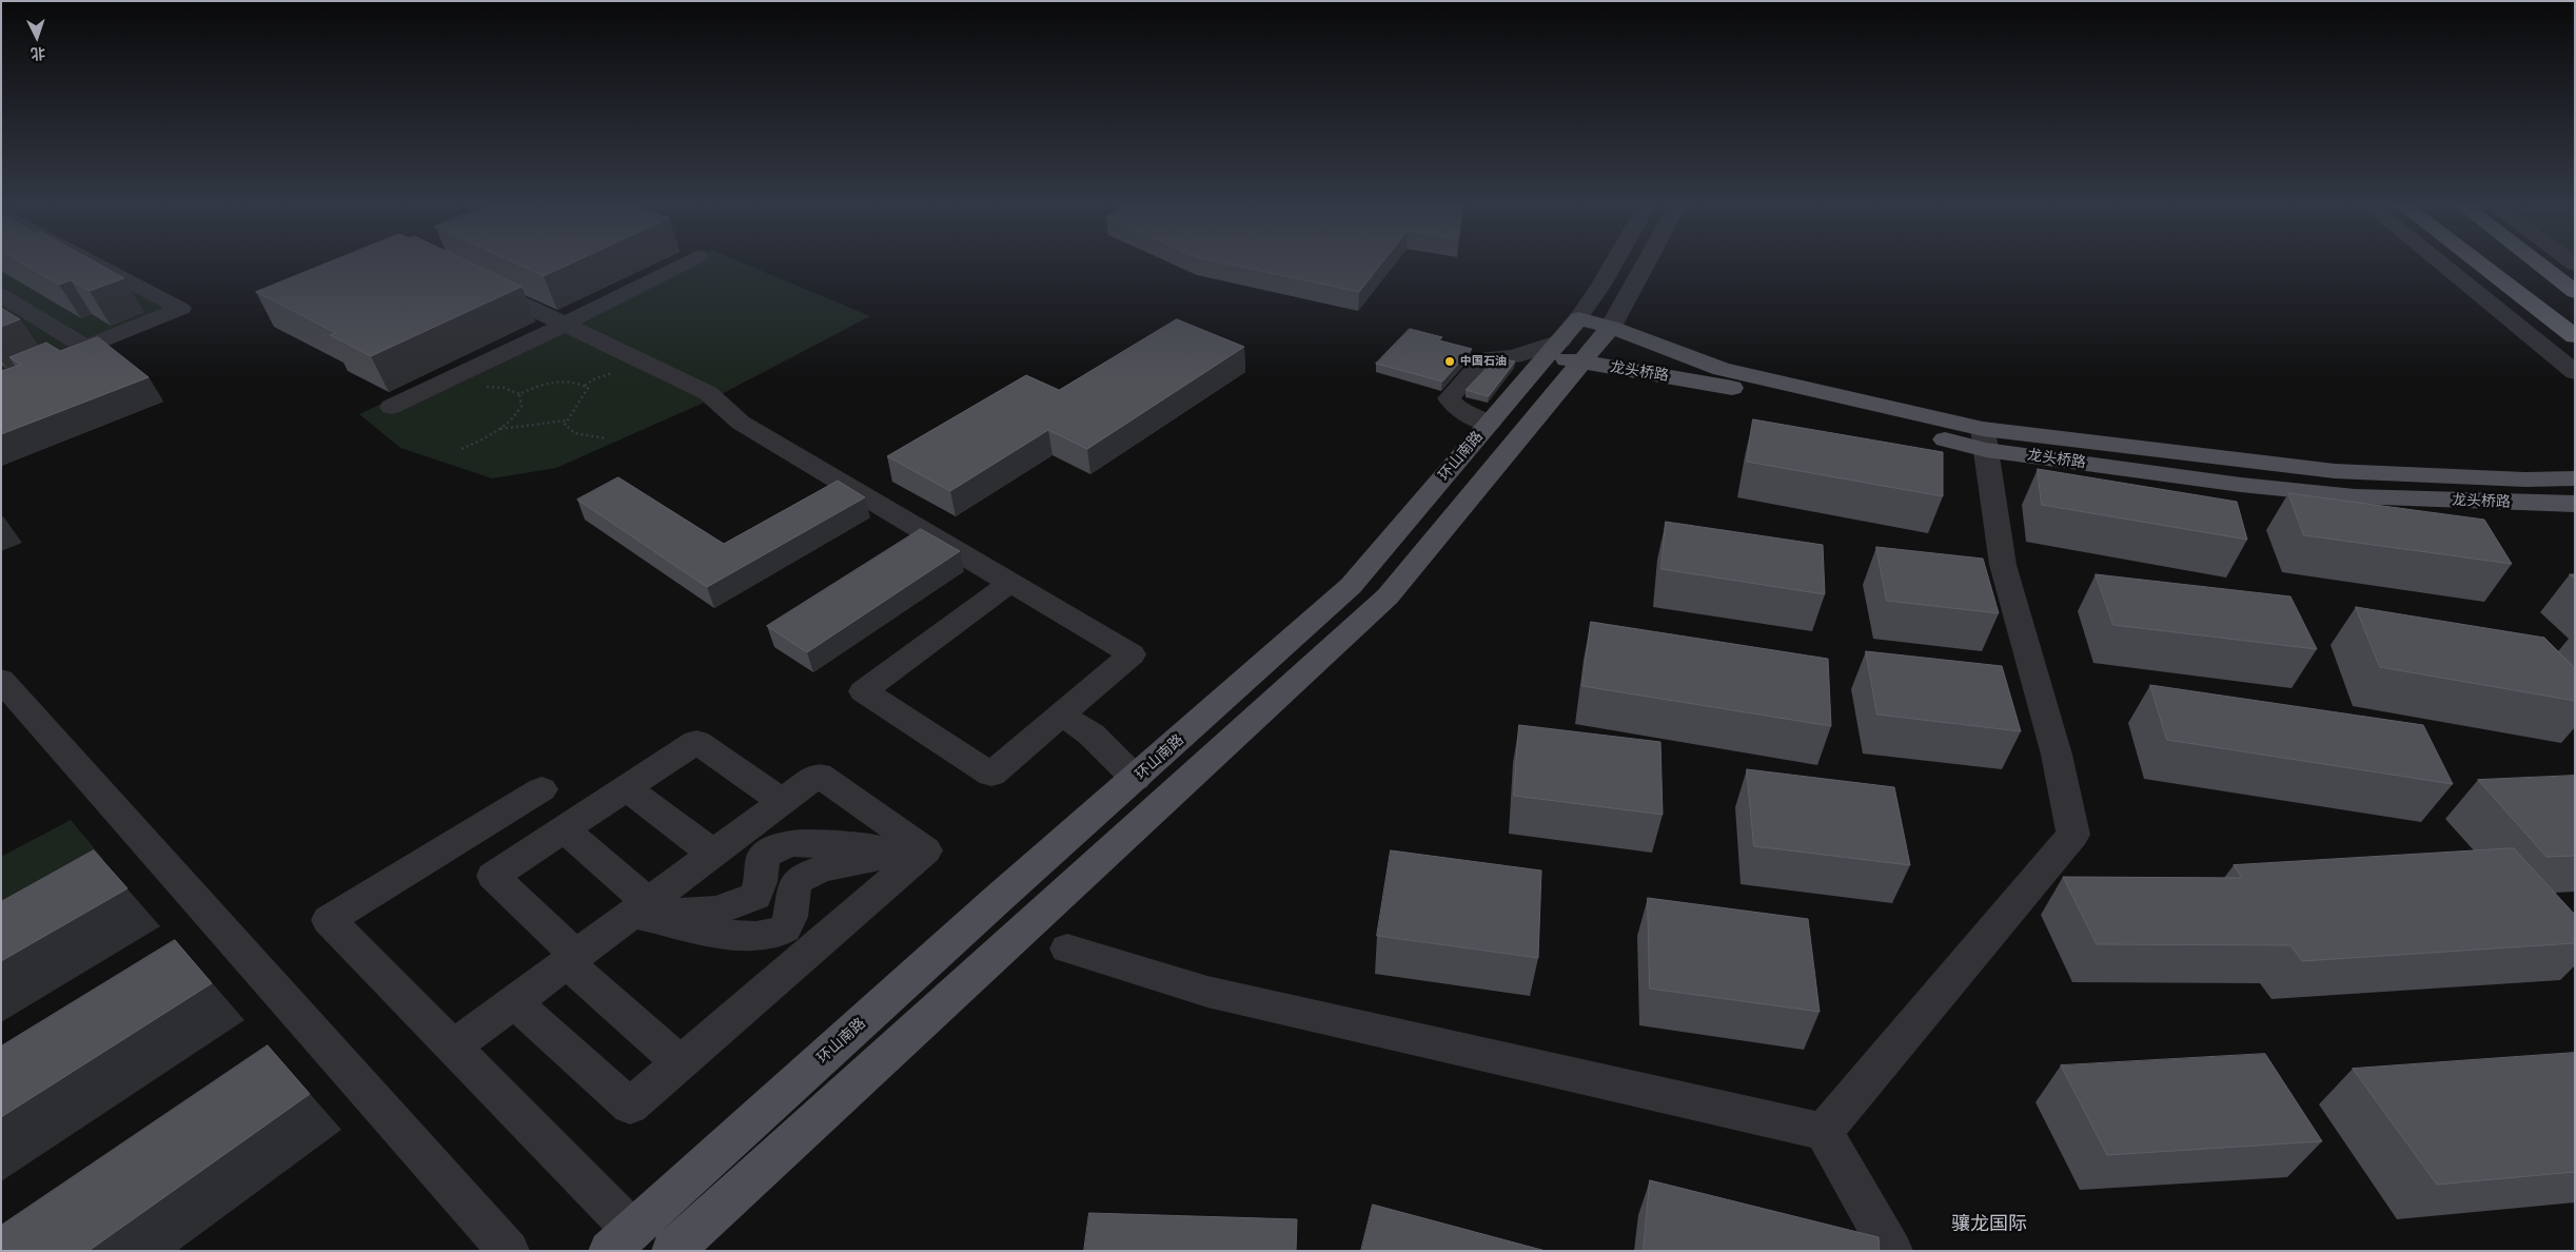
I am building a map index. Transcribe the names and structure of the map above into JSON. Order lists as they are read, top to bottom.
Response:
{
  "streets": {
    "main road": ["龙头桥路", "环山南路"]
  },
  "crossings": [
    ["龙头桥路", "环山南路"]
  ],
  "districts": ["骧龙国际"],
  "places": ["中国石油"],
  "north": "bottom"
}
